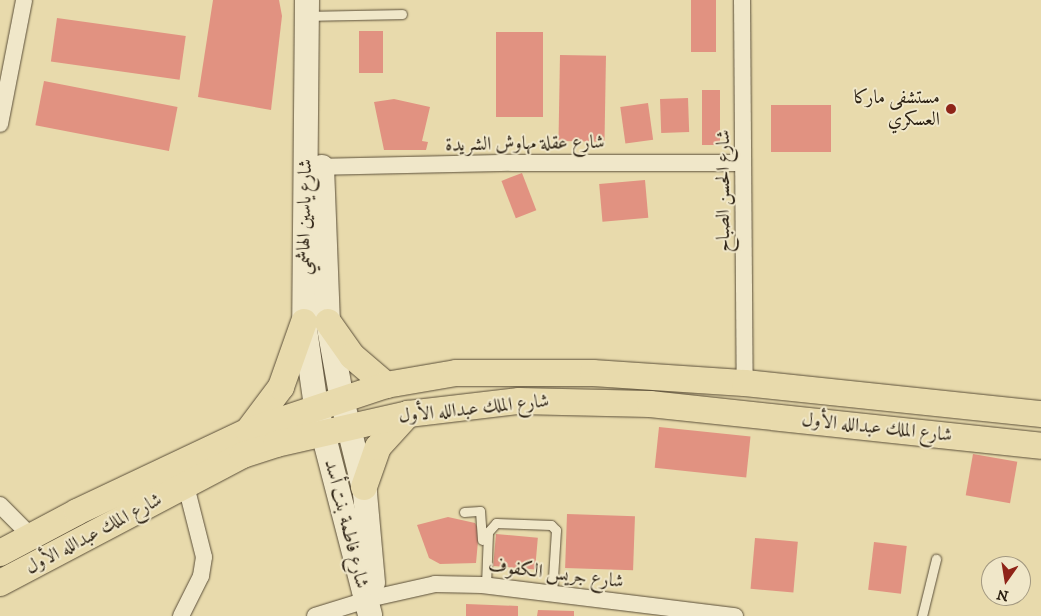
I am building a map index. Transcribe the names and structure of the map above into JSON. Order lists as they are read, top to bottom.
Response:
{
  "streets": {
    "main road": ["شارع الملك عبدالله الأول"],
    "street": [
      "شارع عقلة مهاوش الشريدة",
      "شارع الحسن الصباح",
      "شارع ياسين الهاشمي",
      "شارع فاطمة بنت أسد",
      "شارع جريس الكفوف"
    ]
  },
  "crossings": [
    ["شارع عقلة مهاوش الشريدة", "شارع الحسن الصباح"],
    ["شارع عقلة مهاوش الشريدة", "شارع ياسين الهاشمي"],
    ["شارع الحسن الصباح", "شارع الملك عبدالله الأول"],
    ["شارع ياسين الهاشمي", "شارع الملك عبدالله الأول"],
    ["شارع ياسين الهاشمي", "شارع فاطمة بنت أسد"],
    ["شارع الملك عبدالله الأول", "شارع فاطمة بنت أسد"],
    ["شارع فاطمة بنت أسد", "شارع جريس الكفوف"]
  ],
  "places": ["مستشفى ماركا العسكري"],
  "north": "bottom"
}
